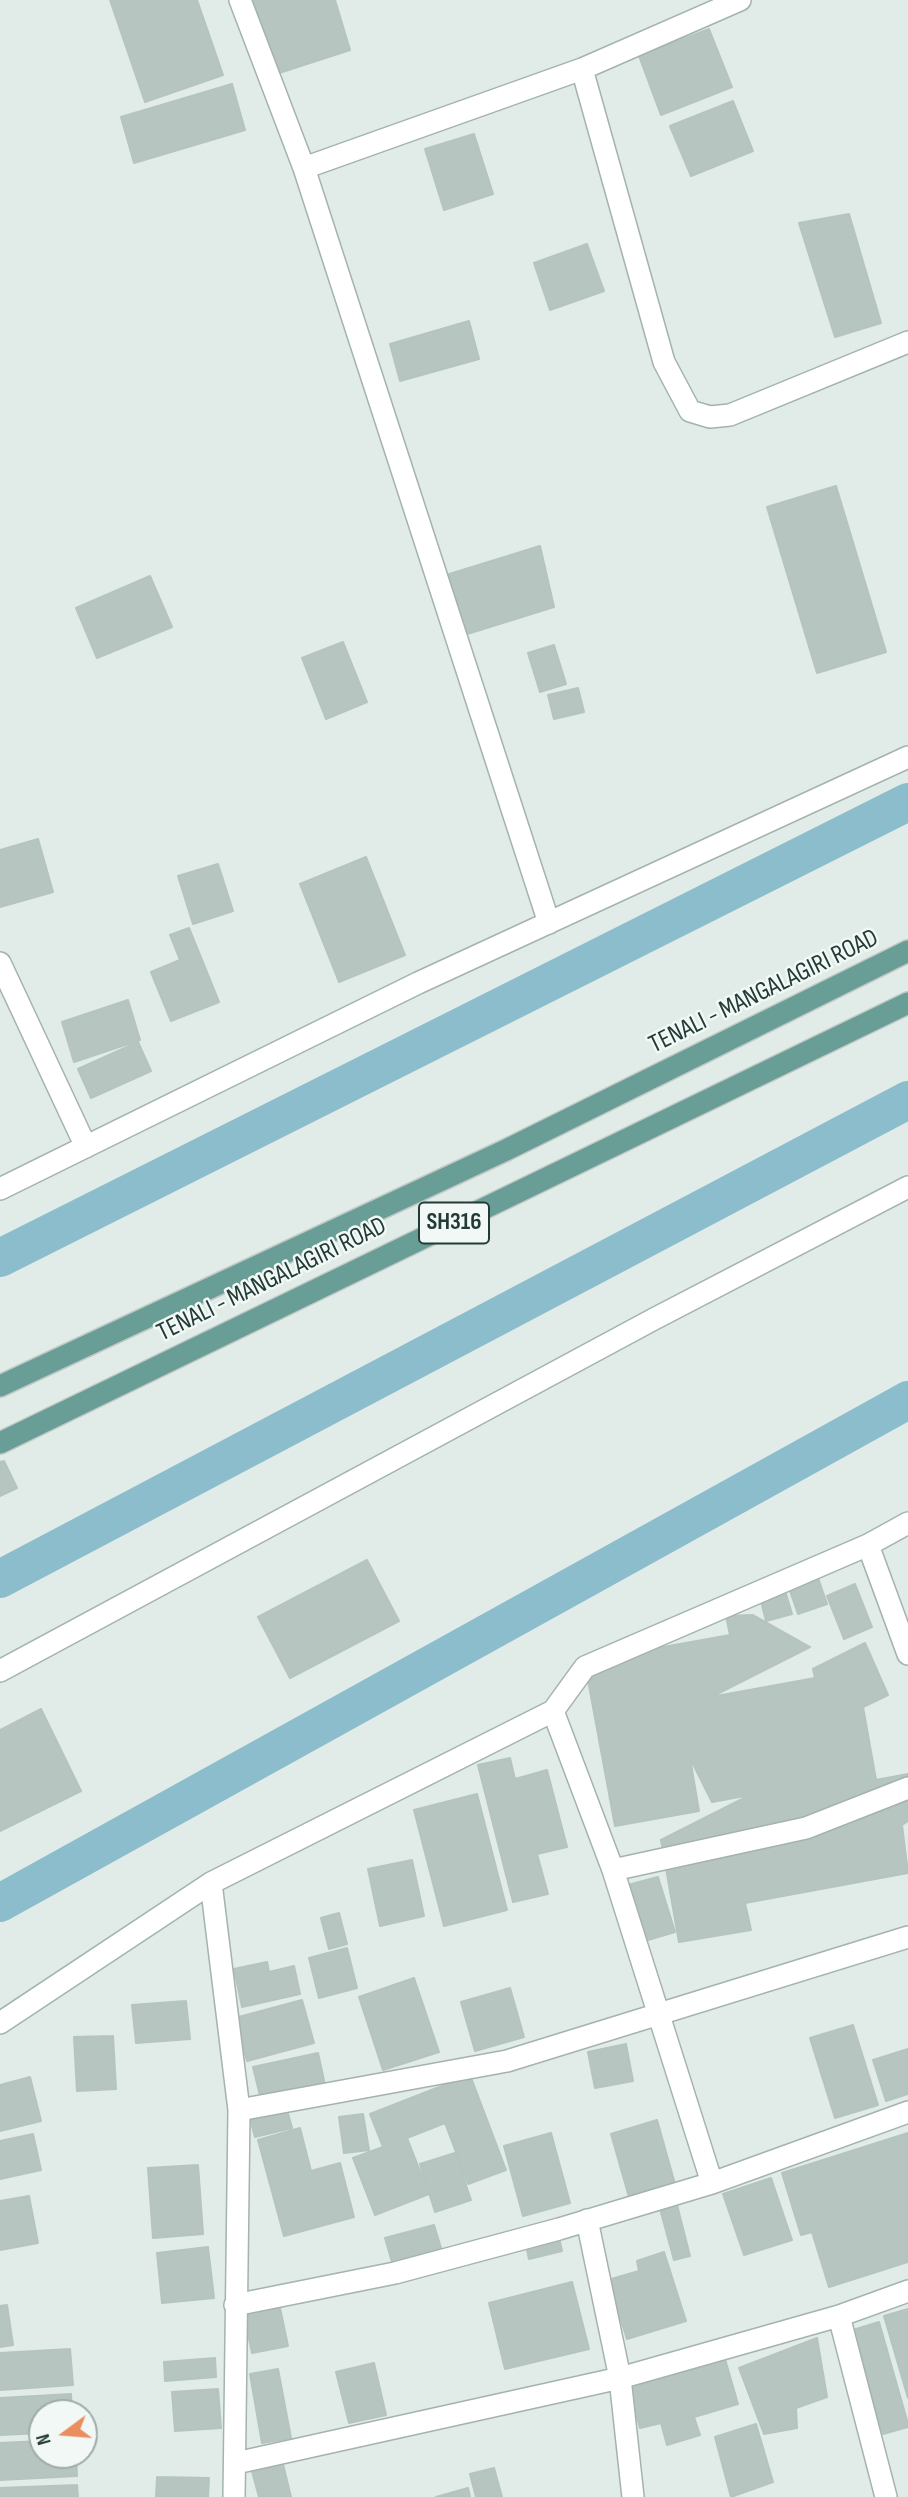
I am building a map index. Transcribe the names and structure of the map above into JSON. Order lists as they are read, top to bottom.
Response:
{
  "streets": {
    "main road": ["TENALI - MANGALAGIRI ROAD", "SH316"]
  },
  "north": "left"
}
